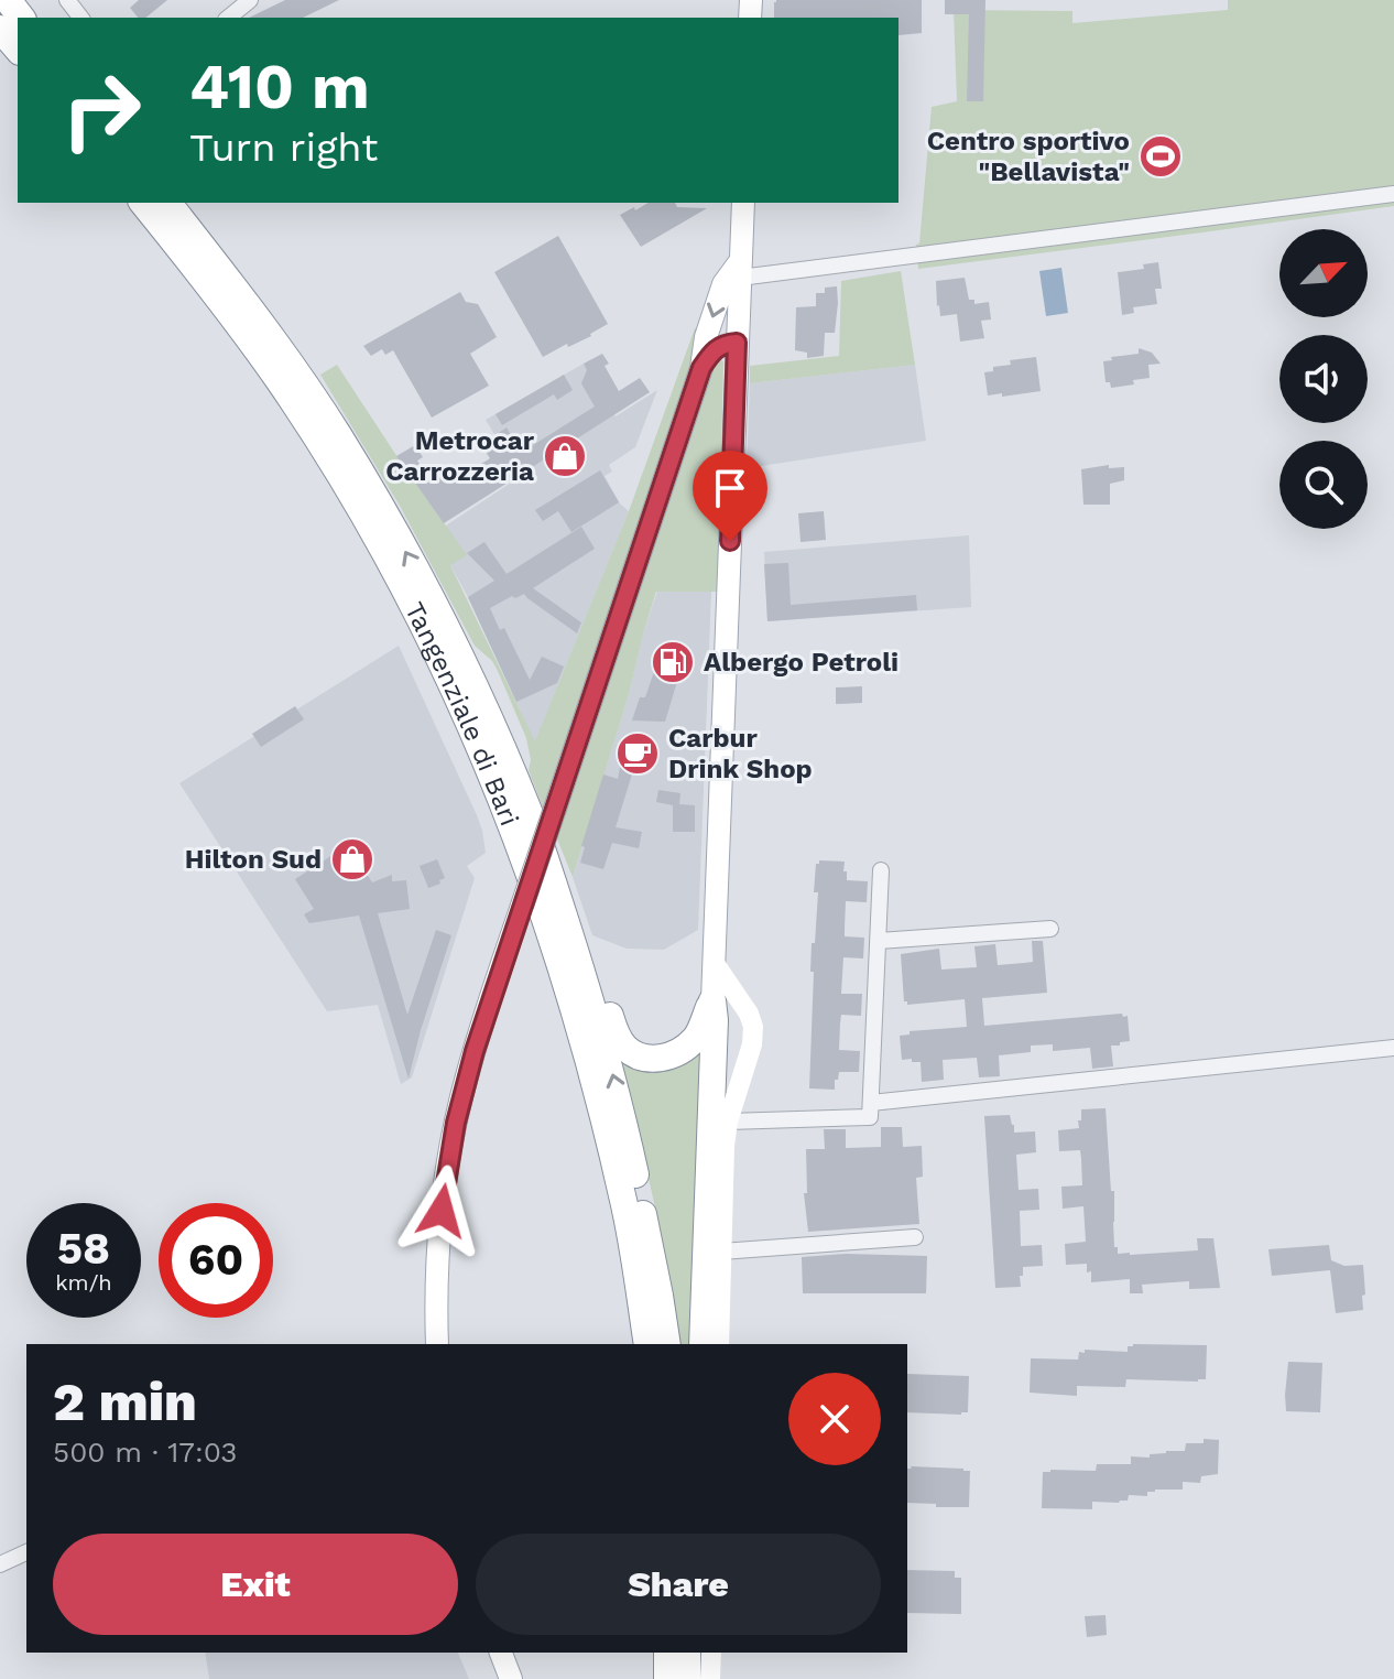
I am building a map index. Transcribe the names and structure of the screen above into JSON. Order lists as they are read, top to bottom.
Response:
{
  "streets": {
    "highway": ["Tangenziale di Bari"]
  },
  "places": {
    "sports": ["Centro sportivo \"Bellavista\""],
    "shop": ["Metrocar Carrozzeria", "Hilton Sud"],
    "fuel station": ["Albergo Petroli"],
    "cafe": ["Carbur Drink Shop"]
  },
  "north": "top right",
  "page": {
    "turn": ["410 m", "Turn right"],
    "speed": "58 km/h",
    "limit": "60",
    "heading": ["2 min", "500 m · 17:03"],
    "buttons": ["Exit", "Share"]
  }
}
